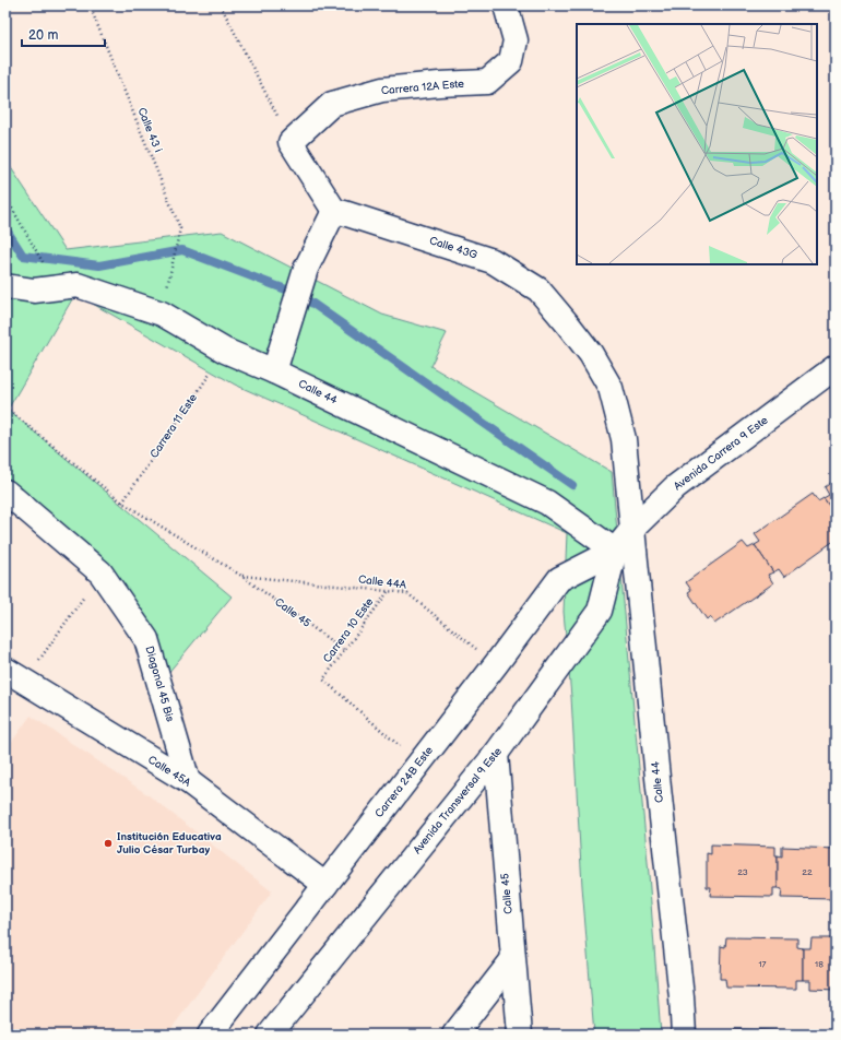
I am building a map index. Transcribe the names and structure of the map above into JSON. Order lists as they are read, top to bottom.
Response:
{
  "streets": {
    "street": [
      "Carrera 12A Este",
      "Calle 43G",
      "Calle 44",
      "Avenida Carrera 9 Este",
      "Calle 45",
      "Diagonal 45 Bis",
      "Calle 45A",
      "Carrera 24B Este",
      "Avenida Transversal 9 Este"
    ],
    "path": [
      "Calle 43 i",
      "Carrera 11 Este",
      "Calle 44A",
      "Carrera 10 Este"
    ]
  },
  "crossings": [
    ["Calle 43G", "Calle 44"],
    ["Calle 43G", "Avenida Carrera 9 Este"],
    ["Calle 44", "Carrera 11 Este"],
    ["Calle 44", "Avenida Carrera 9 Este"],
    ["Calle 44", "Carrera 24B Este"],
    ["Calle 44", "Avenida Transversal 9 Este"],
    ["Carrera 11 Este", "Calle 45"],
    ["Avenida Carrera 9 Este", "Carrera 24B Este"],
    ["Avenida Carrera 9 Este", "Avenida Transversal 9 Este"],
    ["Calle 44A", "Calle 45"],
    ["Calle 44A", "Carrera 10 Este"],
    ["Calle 44A", "Carrera 24B Este"],
    ["Calle 45", "Carrera 10 Este"],
    ["Calle 45", "Avenida Transversal 9 Este"],
    ["Carrera 10 Este", "Carrera 24B Este"],
    ["Diagonal 45 Bis", "Calle 45A"],
    ["Calle 45A", "Carrera 24B Este"],
    ["Carrera 24B Este", "Avenida Transversal 9 Este"]
  ],
  "places": ["Institución Educativa Julio César Turbay"],
  "house_numbers": [
    "23",
    "22",
    "17",
    "18"
  ],
  "scale_bar": "20 m"
}
